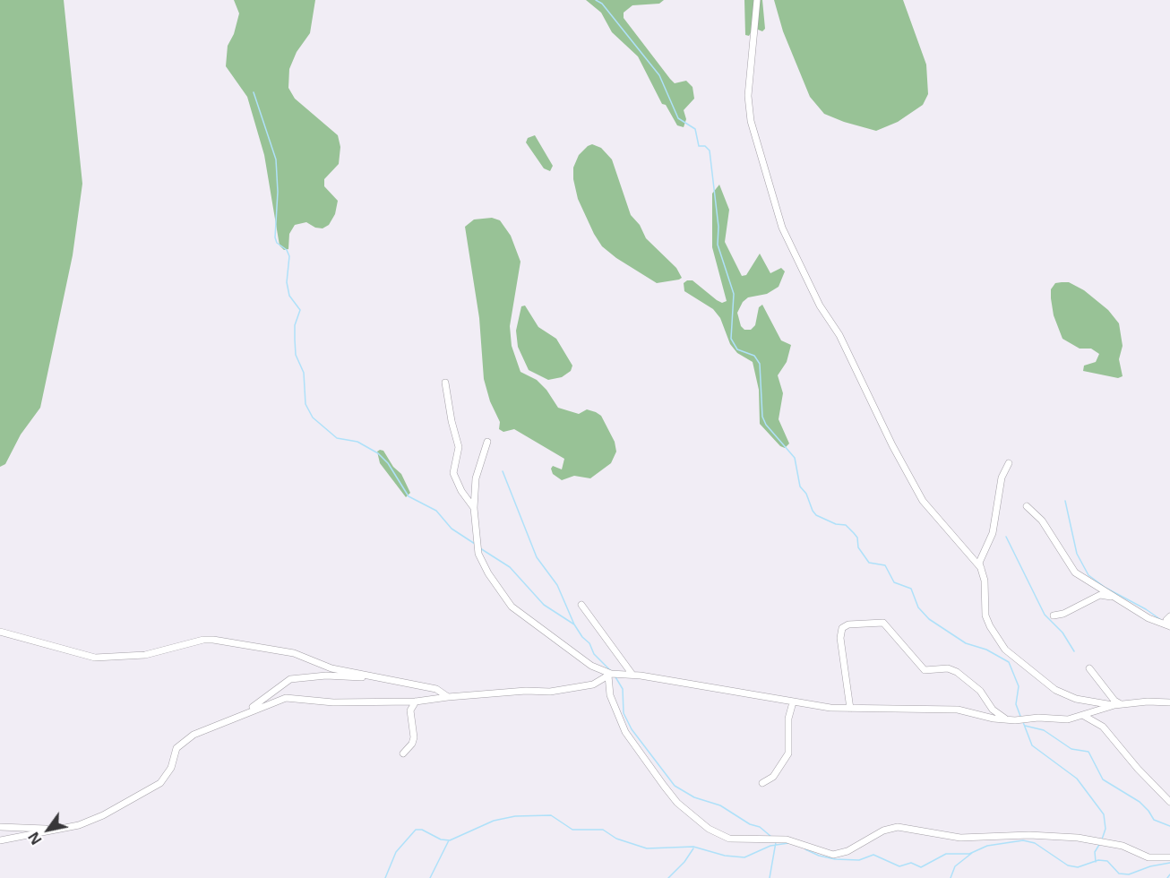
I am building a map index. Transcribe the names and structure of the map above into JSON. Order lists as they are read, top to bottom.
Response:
{
  "north": "bottom left"
}
